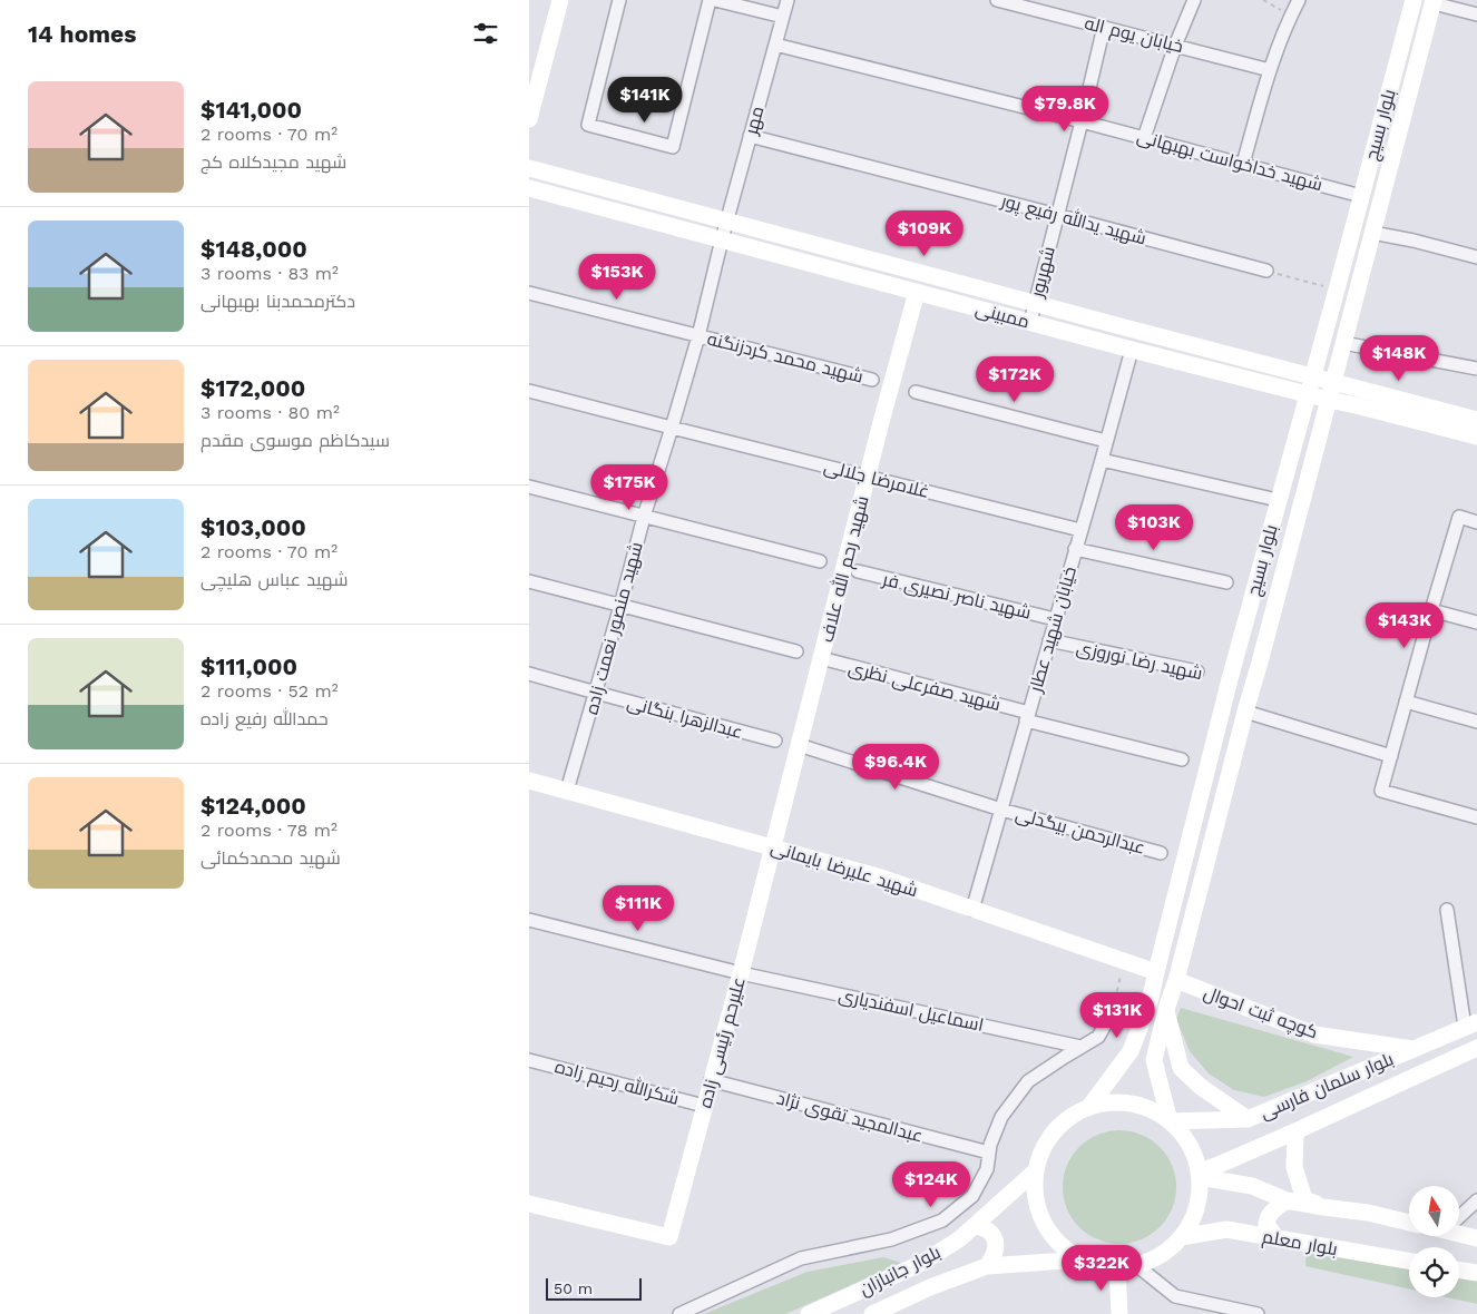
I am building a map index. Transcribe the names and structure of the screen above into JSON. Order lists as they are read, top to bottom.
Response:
{
  "streets": {
    "main road": [
      "بلوار بسیج",
      "ممبینی",
      "شهید رحم الله علاف",
      "شهید علیرضا بایمانی",
      "کوچه ثبت احوال",
      "علیرحم رئیسی زاده",
      "بلوار سلمان فارسی",
      "بلوار معلم",
      "بلوار جانبازان"
    ],
    "street": [
      "خیابان یوم اله",
      "مهر",
      "شهید خداخواست بهبهانی",
      "شهید یدالله رفیع پور",
      "شهریور",
      "شهید محمد کردزنگنه",
      "غلامرضا جلالی",
      "شهید ناصر نصیری فر",
      "شهید منصور نعمت زاده",
      "خیابان شهید عطار",
      "شهید رضا نوروزی",
      "شهید صفرعلی نظری",
      "عبدالزهرا بنگانی",
      "عبدالرحمن بیگدلی",
      "اسماعیل اسفندیاری",
      "شکرالله رحیم زاده",
      "عبدالمجید تقوی نژاد"
    ]
  },
  "crossings": [
    ["خیابان یوم اله", "شهریور"],
    ["مهر", "شهید خداخواست بهبهانی"],
    ["مهر", "شهید یدالله رفیع پور"],
    ["مهر", "ممبینی"],
    ["مهر", "شهید منصور نعمت زاده"],
    ["بلوار بسیج", "شهید خداخواست بهبهانی"],
    ["بلوار بسیج", "ممبینی"],
    ["بلوار بسیج", "شهید علیرضا بایمانی"],
    ["بلوار بسیج", "کوچه ثبت احوال"],
    ["بلوار بسیج", "بلوار سلمان فارسی"],
    ["بلوار بسیج", "بلوار معلم"],
    ["بلوار بسیج", "بلوار جانبازان"],
    ["شهید خداخواست بهبهانی", "شهریور"],
    ["شهید یدالله رفیع پور", "شهریور"],
    ["شهریور", "ممبینی"],
    ["ممبینی", "شهید رحم الله علاف"],
    ["ممبینی", "شهید منصور نعمت زاده"],
    ["ممبینی", "خیابان شهید عطار"],
    ["شهید محمد کردزنگنه", "شهید منصور نعمت زاده"],
    ["غلامرضا جلالی", "شهید رحم الله علاف"],
    ["غلامرضا جلالی", "شهید منصور نعمت زاده"],
    ["غلامرضا جلالی", "خیابان شهید عطار"],
    ["شهید رحم الله علاف", "شهید صفرعلی نظری"],
    ["شهید رحم الله علاف", "عبدالرحمن بیگدلی"],
    ["شهید رحم الله علاف", "شهید علیرضا بایمانی"],
    ["شهید رحم الله علاف", "علیرحم رئیسی زاده"],
    ["شهید ناصر نصیری فر", "خیابان شهید عطار"],
    ["شهید منصور نعمت زاده", "عبدالزهرا بنگانی"],
    ["شهید منصور نعمت زاده", "شهید علیرضا بایمانی"],
    ["خیابان شهید عطار", "شهید رضا نوروزی"],
    ["خیابان شهید عطار", "شهید صفرعلی نظری"],
    ["خیابان شهید عطار", "عبدالرحمن بیگدلی"],
    ["خیابان شهید عطار", "شهید علیرضا بایمانی"],
    ["شهید علیرضا بایمانی", "علیرحم رئیسی زاده"],
    ["اسماعیل اسفندیاری", "علیرحم رئیسی زاده"],
    ["کوچه ثبت احوال", "بلوار سلمان فارسی"],
    ["علیرحم رئیسی زاده", "شکرالله رحیم زاده"],
    ["علیرحم رئیسی زاده", "عبدالمجید تقوی نژاد"],
    ["بلوار سلمان فارسی", "بلوار معلم"],
    ["بلوار سلمان فارسی", "بلوار جانبازان"],
    ["بلوار معلم", "بلوار جانبازان"]
  ],
  "scale_bar": "50 m",
  "north": "top",
  "page": {
    "heading": "14 homes",
    "list": [
      {
        "name": "$141,000",
        "note": "2 rooms · 70 m² · شهید مجیدکلاه کج"
      },
      {
        "name": "$148,000",
        "note": "3 rooms · 83 m² · دکترمحمدبنا بهبهانی"
      },
      {
        "name": "$172,000",
        "note": "3 rooms · 80 m² · سیدکاظم موسوی مقدم"
      },
      {
        "name": "$103,000",
        "note": "2 rooms · 70 m² · شهید عباس هلیچی"
      },
      {
        "name": "$111,000",
        "note": "2 rooms · 52 m² · حمدالله رفیع زاده"
      },
      {
        "name": "$124,000",
        "note": "2 rooms · 78 m² · شهید محمدکمائی"
      }
    ],
    "price": [
      "$141K",
      "$79.8K",
      "$109K",
      "$153K",
      "$148K",
      "$172K",
      "$175K",
      "$103K",
      "$143K",
      "$96.4K",
      "$111K",
      "$131K",
      "$124K",
      "$322K"
    ],
    "scale": "50 m"
  }
}
